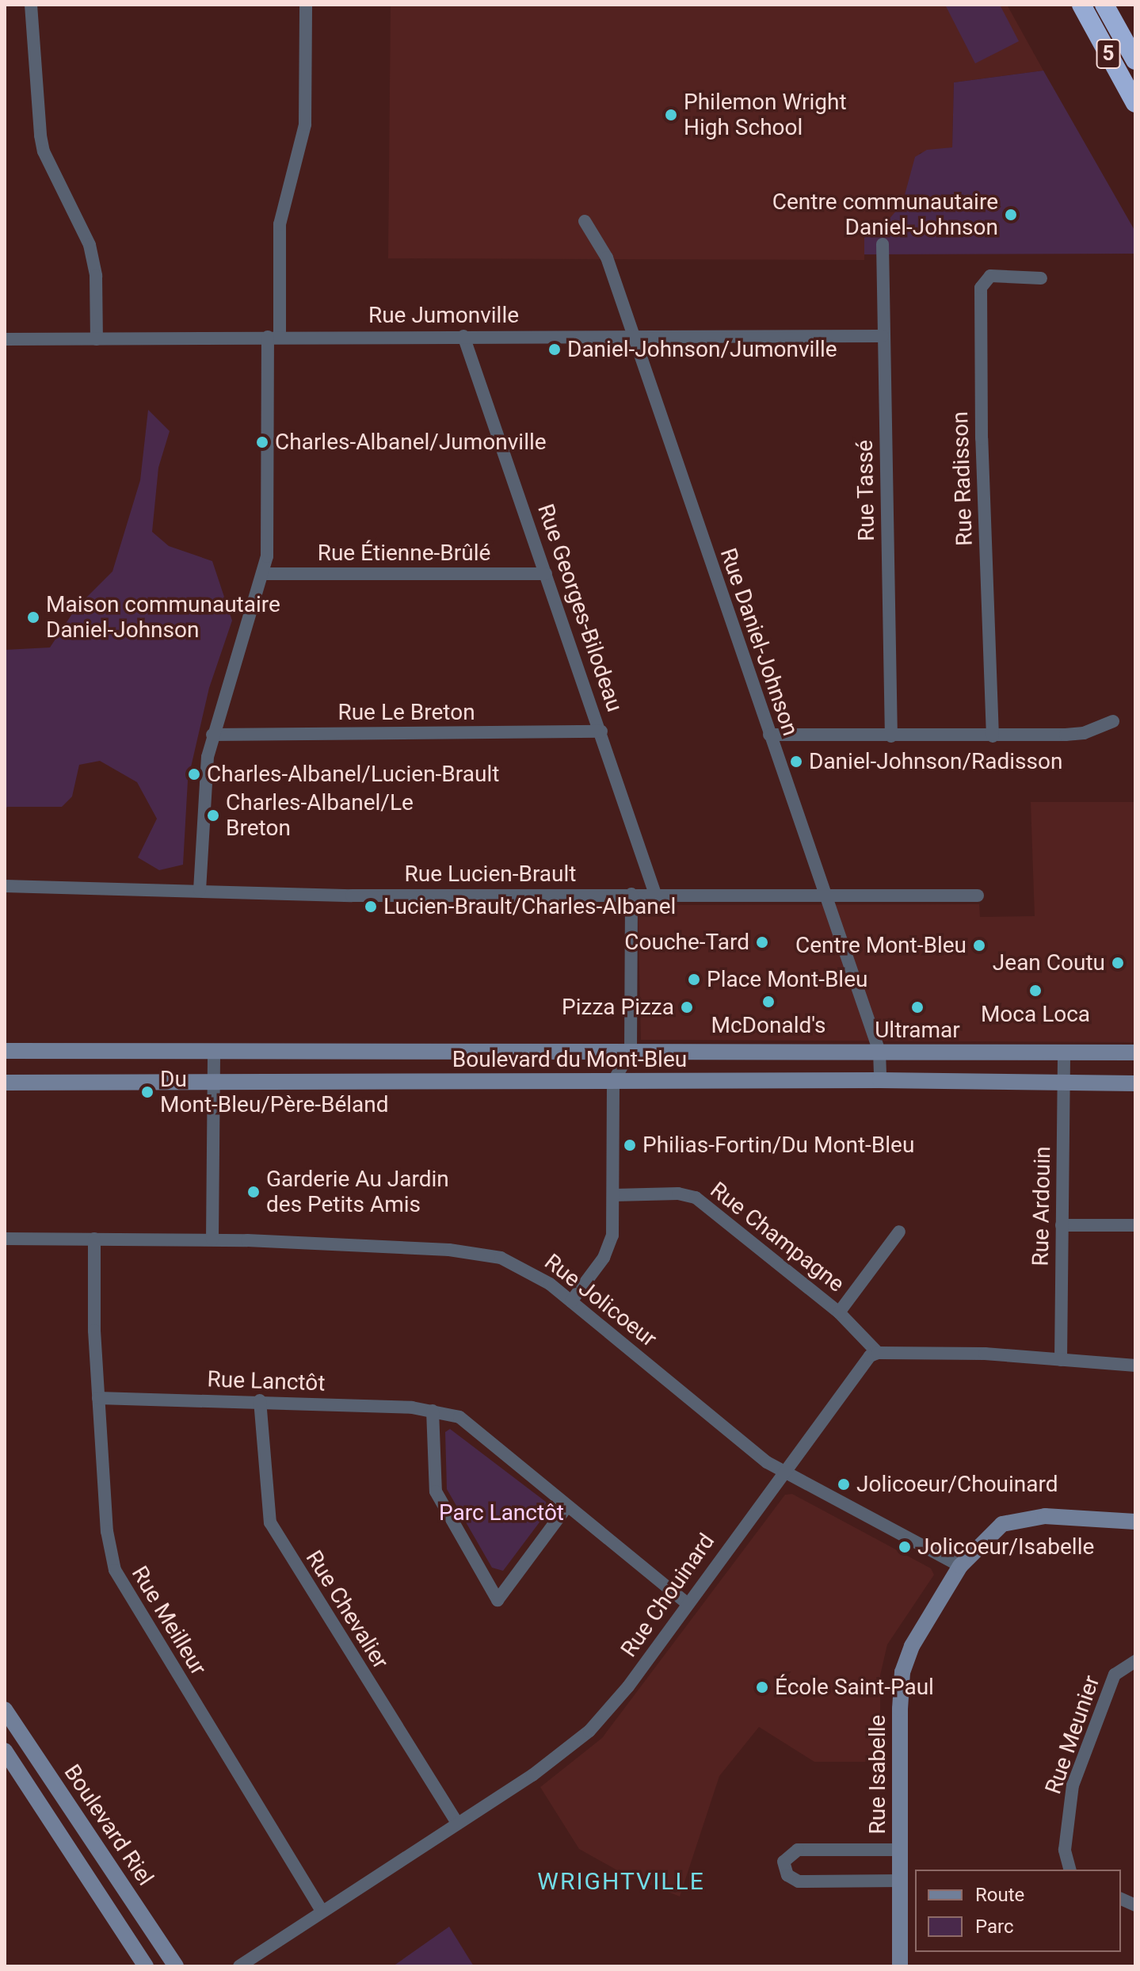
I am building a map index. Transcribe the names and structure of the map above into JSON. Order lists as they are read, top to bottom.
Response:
{
  "streets": {
    "highway": ["5"],
    "street": [
      "Rue Jumonville",
      "Rue Radisson",
      "Rue Tassé",
      "Rue Étienne-Brûlé",
      "Rue Georges-Bilodeau",
      "Rue Daniel-Johnson",
      "Rue Le Breton",
      "Rue Lucien-Brault",
      "Boulevard du Mont-Bleu",
      "Rue Ardouin",
      "Rue Champagne",
      "Rue Jolicoeur",
      "Rue Lanctôt",
      "Rue Chouinard",
      "Rue Chevalier",
      "Rue Meilleur",
      "Rue Meunier",
      "Rue Isabelle",
      "Boulevard Riel"
    ]
  },
  "crossings": [
    ["Rue Jumonville", "Rue Tassé"],
    ["Rue Jumonville", "Rue Georges-Bilodeau"],
    ["Rue Jumonville", "Rue Daniel-Johnson"],
    ["Rue Étienne-Brûlé", "Rue Georges-Bilodeau"],
    ["Rue Georges-Bilodeau", "Rue Le Breton"],
    ["Rue Georges-Bilodeau", "Rue Lucien-Brault"],
    ["Rue Daniel-Johnson", "Rue Lucien-Brault"],
    ["Rue Daniel-Johnson", "Boulevard du Mont-Bleu"],
    ["Boulevard du Mont-Bleu", "Rue Ardouin"],
    ["Rue Champagne", "Rue Chouinard"],
    ["Rue Jolicoeur", "Rue Chouinard"],
    ["Rue Jolicoeur", "Rue Meilleur"],
    ["Rue Jolicoeur", "Rue Isabelle"],
    ["Rue Lanctôt", "Rue Chouinard"],
    ["Rue Lanctôt", "Rue Chevalier"],
    ["Rue Lanctôt", "Rue Meilleur"],
    ["Rue Chouinard", "Rue Chevalier"],
    ["Rue Chouinard", "Rue Meilleur"]
  ],
  "districts": ["WRIGHTVILLE"],
  "parks": ["Parc Lanctôt"],
  "places": [
    "Philemon Wright High School",
    "Centre communautaire Daniel-Johnson",
    "Daniel-Johnson/Jumonville",
    "Charles-Albanel/Jumonville",
    "Maison communautaire Daniel-Johnson",
    "Daniel-Johnson/Radisson",
    "Charles-Albanel/Lucien-Brault",
    "Charles-Albanel/Le Breton",
    "Lucien-Brault/Charles-Albanel",
    "Couche-Tard",
    "Centre Mont-Bleu",
    "Jean Coutu",
    "Place Mont-Bleu",
    "Moca Loca",
    "McDonald's",
    "Pizza Pizza",
    "Ultramar",
    "Du Mont-Bleu/Père-Béland",
    "Philias-Fortin/Du Mont-Bleu",
    "Garderie Au Jardin des Petits Amis",
    "Jolicoeur/Chouinard",
    "Jolicoeur/Isabelle",
    "École Saint-Paul"
  ],
  "legend": ["Route", "Parc"]
}
